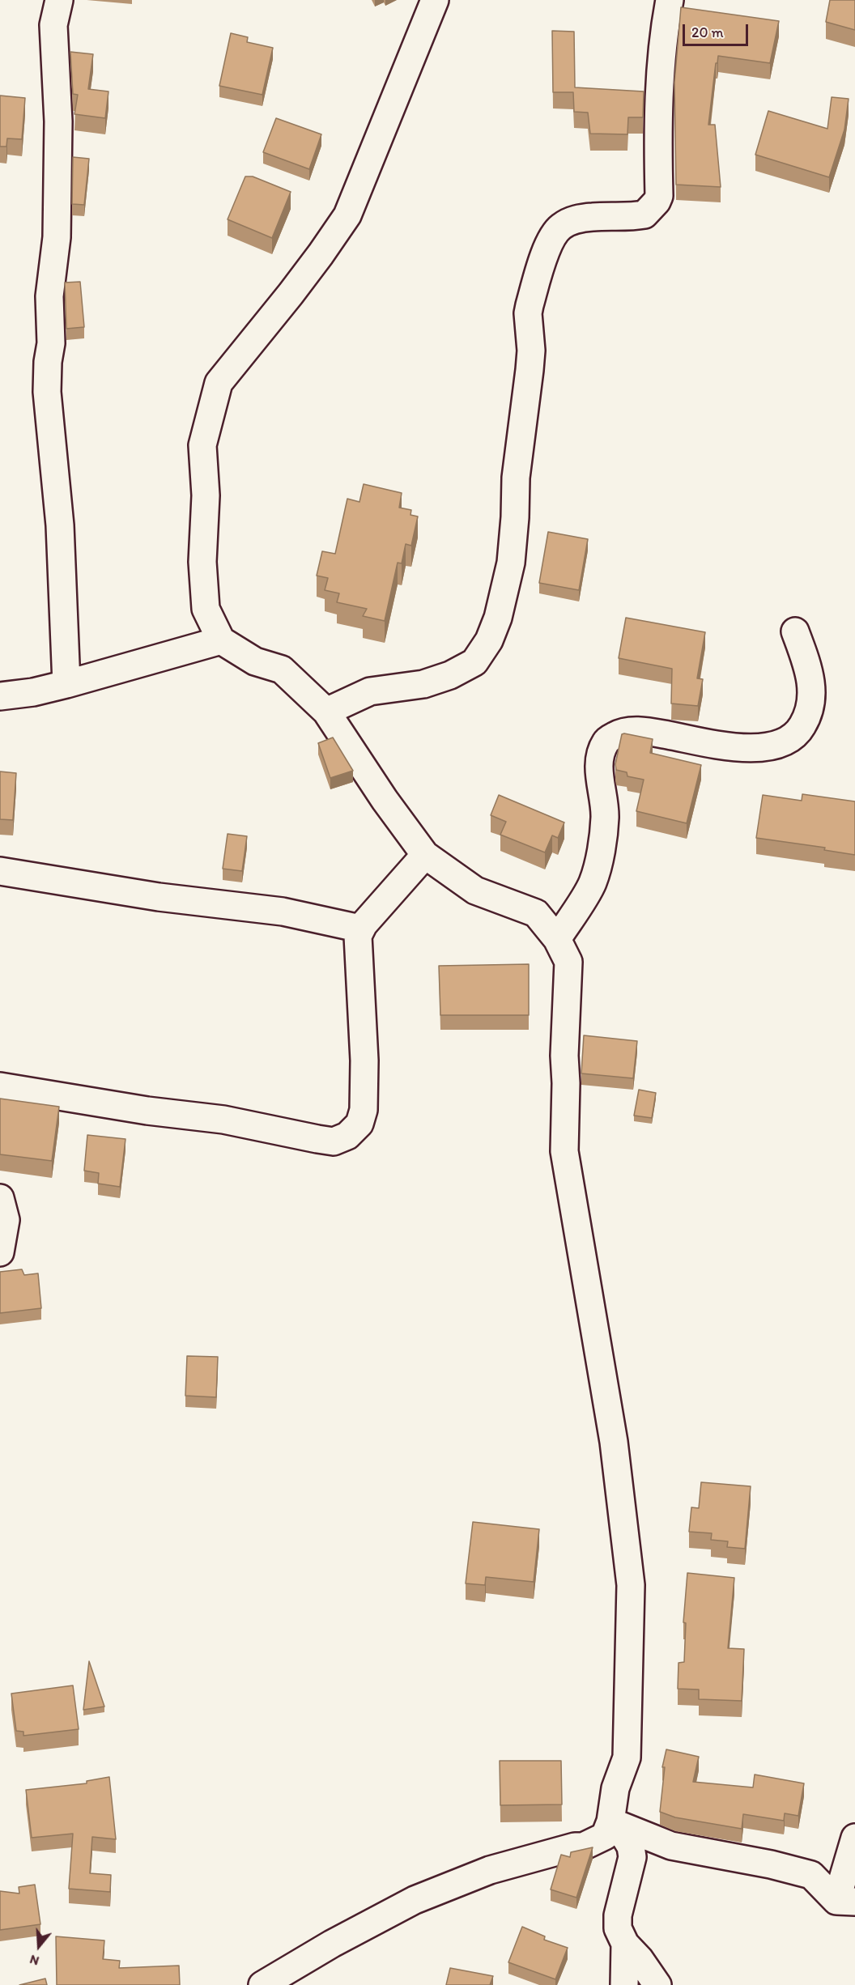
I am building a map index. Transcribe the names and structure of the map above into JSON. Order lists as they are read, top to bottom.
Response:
{
  "scale_bar": "20 m",
  "north": "bottom"
}
